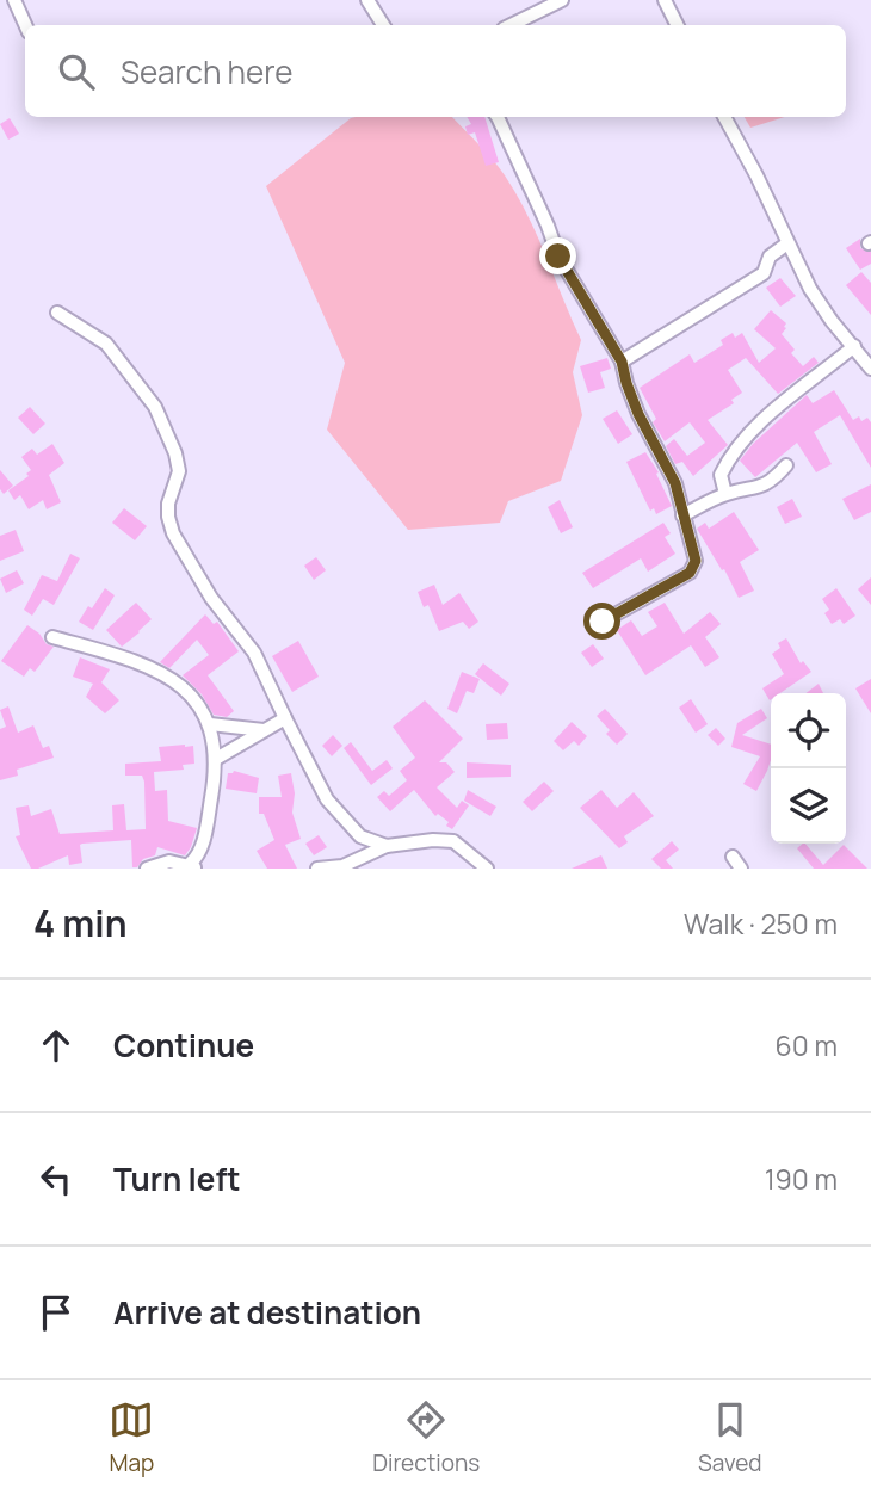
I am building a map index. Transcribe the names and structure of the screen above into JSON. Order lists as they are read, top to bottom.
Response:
{
  "page": {
    "search": "Search here",
    "heading": ["4 min", "Walk · 250 m"],
    "list": [
      ["Continue", "60 m"],
      ["Turn left", "190 m"],
      "Arrive at destination"
    ],
    "nav": ["Map", "Directions", "Saved"]
  }
}
